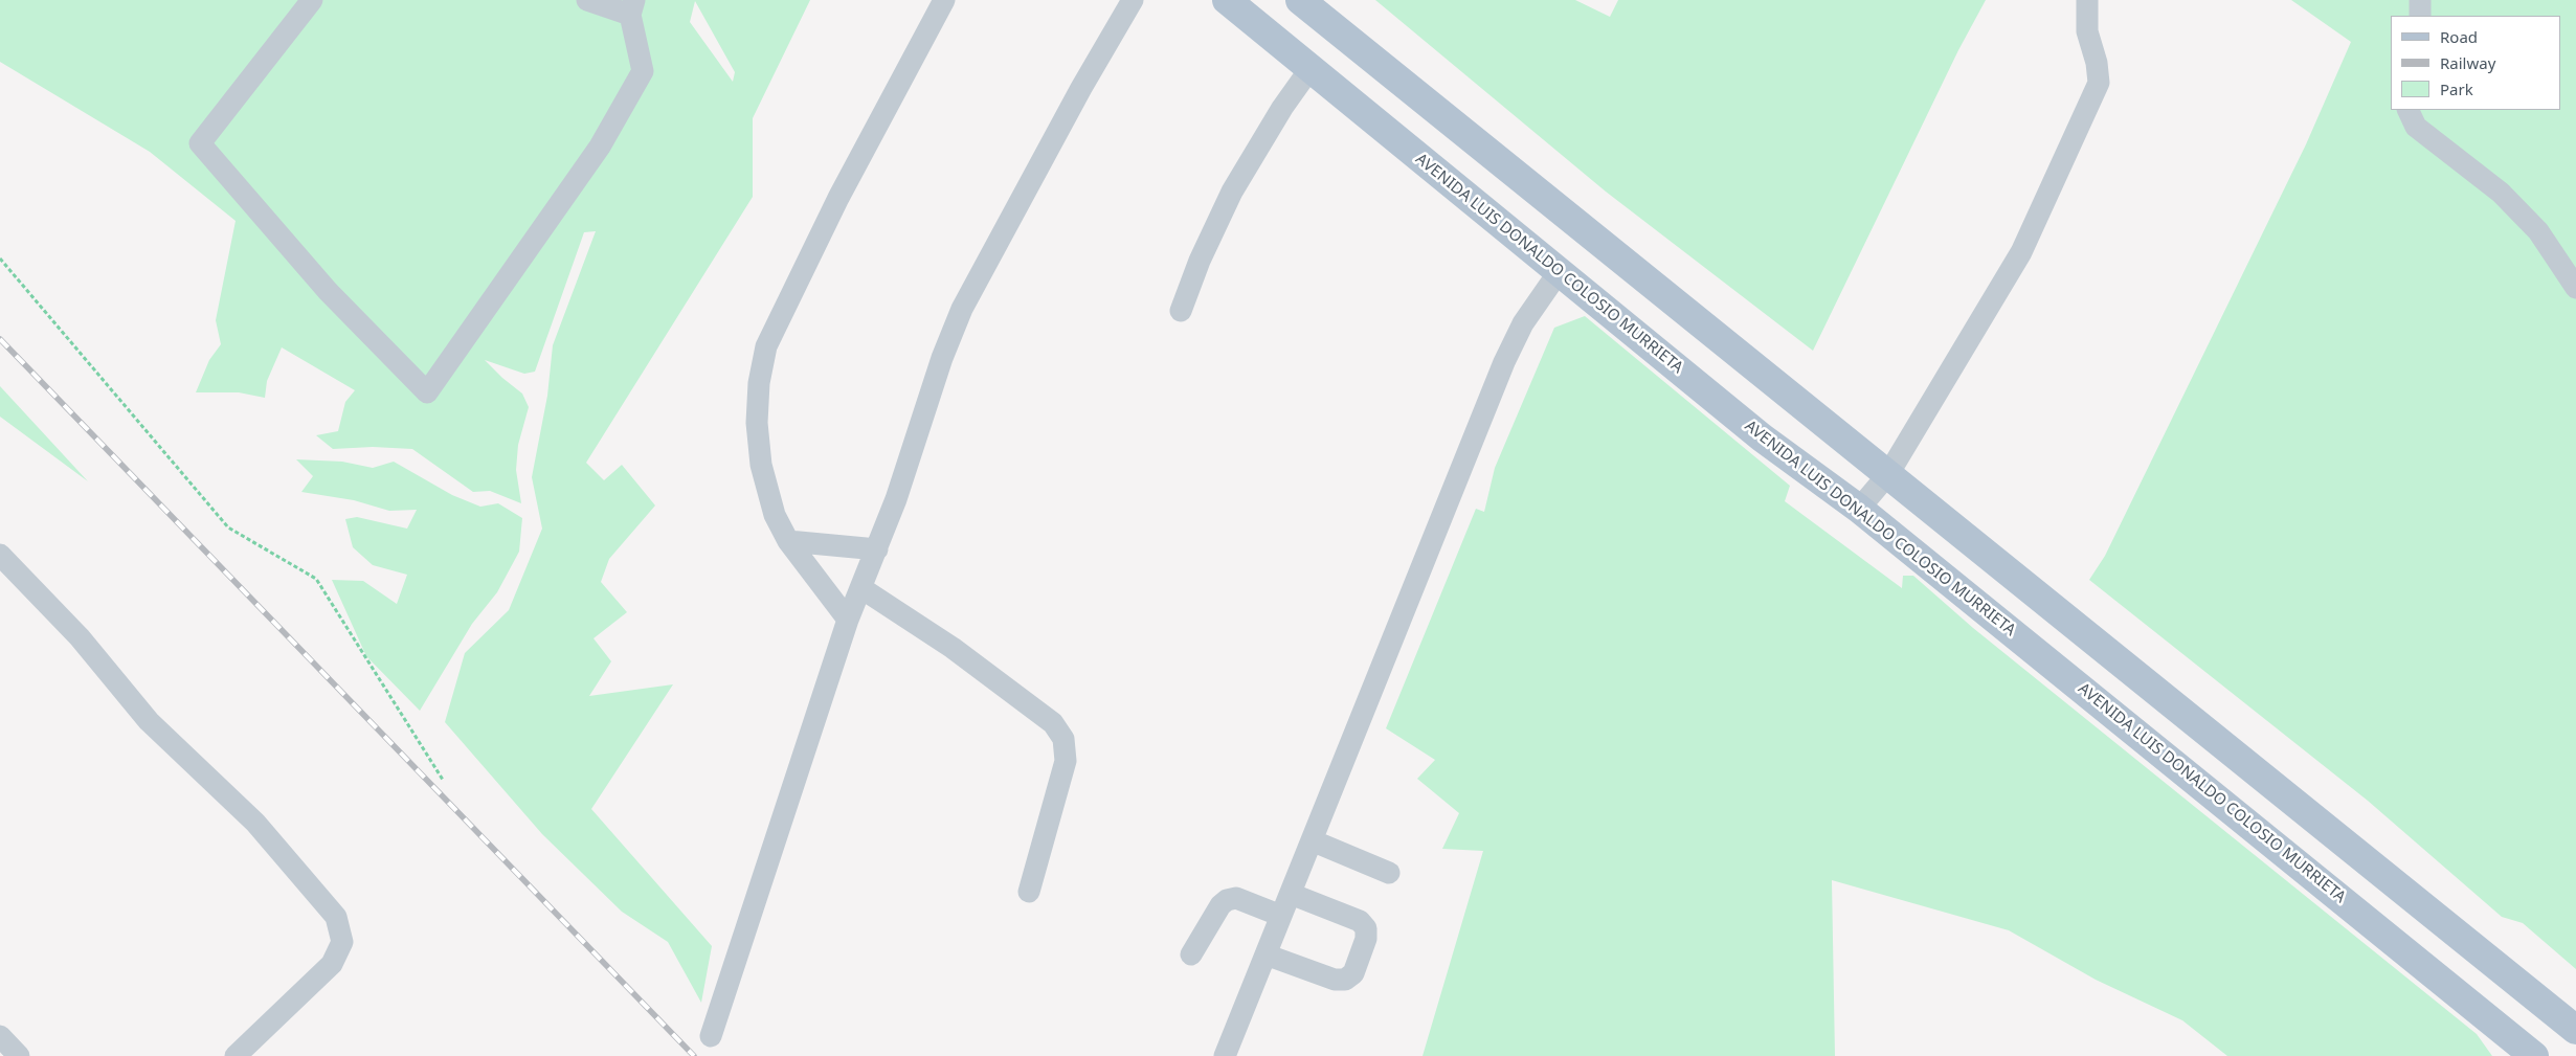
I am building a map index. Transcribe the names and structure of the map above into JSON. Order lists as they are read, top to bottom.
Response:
{
  "streets": {
    "main road": ["AVENIDA LUIS DONALDO COLOSIO MURRIETA"]
  },
  "legend": ["Road", "Railway", "Park"]
}
